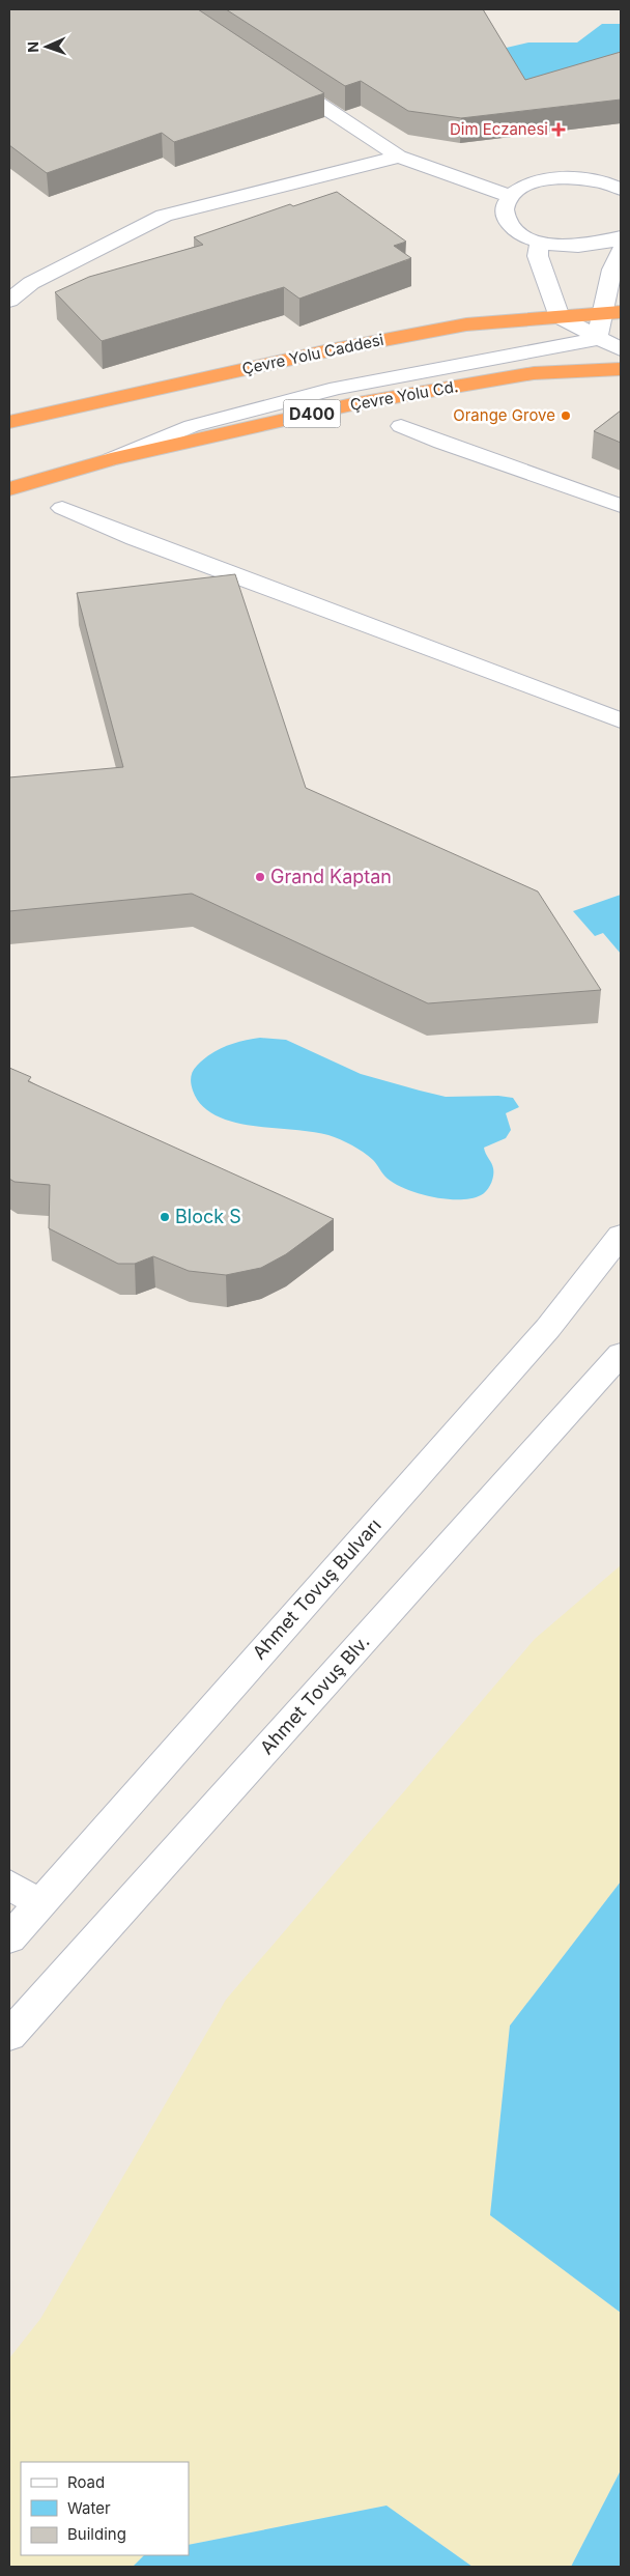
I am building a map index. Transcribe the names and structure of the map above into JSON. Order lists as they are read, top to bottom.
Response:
{
  "streets": {
    "highway": ["Çevre Yolu Caddesi", "Çevre Yolu Cd.", "D400"],
    "street": ["Ahmet Tovuş Bulvarı", "Ahmet Tovuş Blv."]
  },
  "places": {
    "health": ["Dim Eczanesi"],
    "other": ["Orange Grove", "Grand Kaptan", "Block S"]
  },
  "legend": ["Road", "Water", "Building"],
  "north": "left"
}
